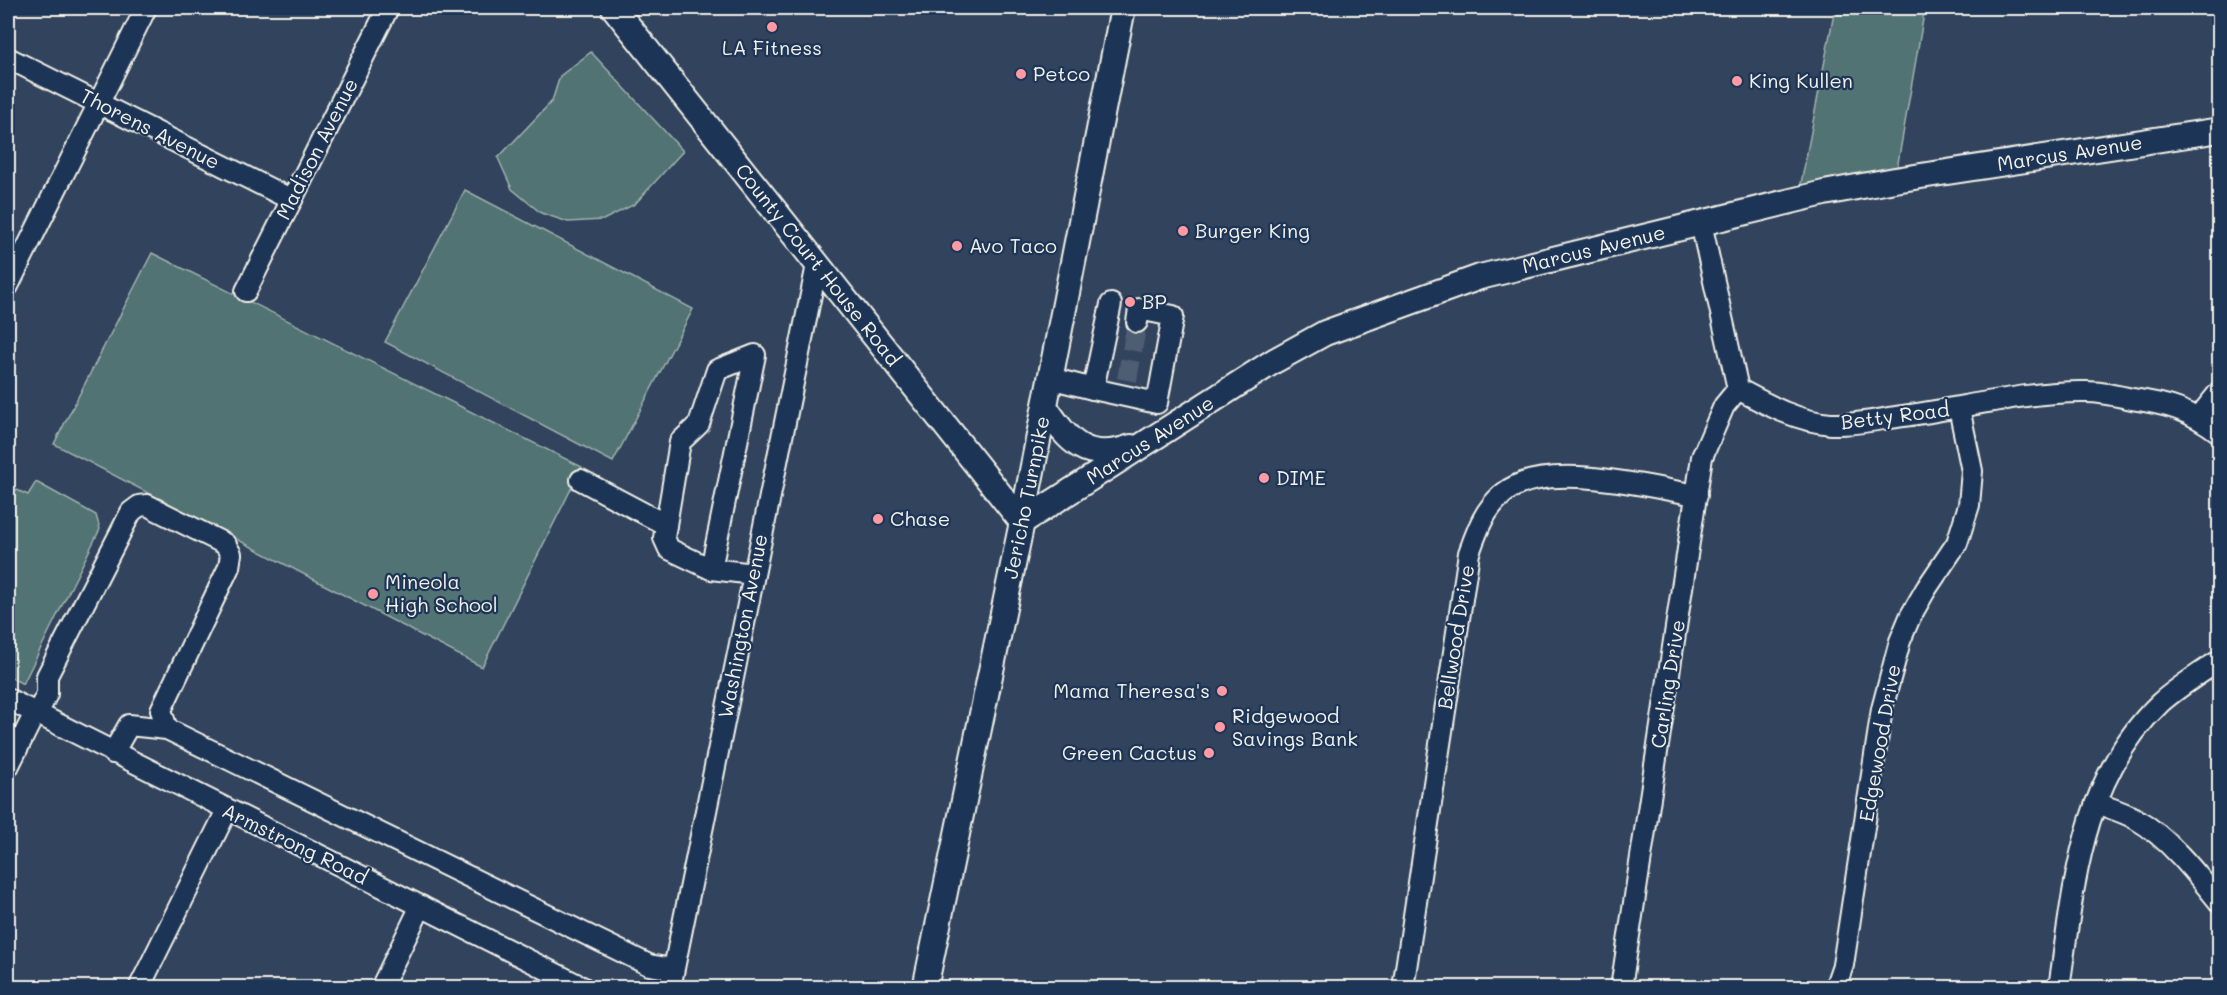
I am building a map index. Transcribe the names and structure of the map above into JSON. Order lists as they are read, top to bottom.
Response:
{
  "streets": {
    "main road": ["Marcus Avenue", "County Court House Road", "Jericho Turnpike"],
    "street": [
      "Thorens Avenue",
      "Madison Avenue",
      "Betty Road",
      "Washington Avenue",
      "Bellwood Drive",
      "Carling Drive",
      "Edgewood Drive",
      "Armstrong Road"
    ]
  },
  "crossings": [
    ["Thorens Avenue", "Madison Avenue"],
    ["Marcus Avenue", "County Court House Road"],
    ["Marcus Avenue", "Jericho Turnpike"],
    ["County Court House Road", "Jericho Turnpike"],
    ["County Court House Road", "Washington Avenue"],
    ["Betty Road", "Carling Drive"],
    ["Betty Road", "Edgewood Drive"],
    ["Bellwood Drive", "Carling Drive"]
  ],
  "places": [
    "LA Fitness",
    "Petco",
    "King Kullen",
    "Burger King",
    "Avo Taco",
    "BP",
    "DIME",
    "Chase",
    "Mineola High School",
    "Mama Theresa's",
    "Ridgewood Savings Bank",
    "Green Cactus"
  ]
}
